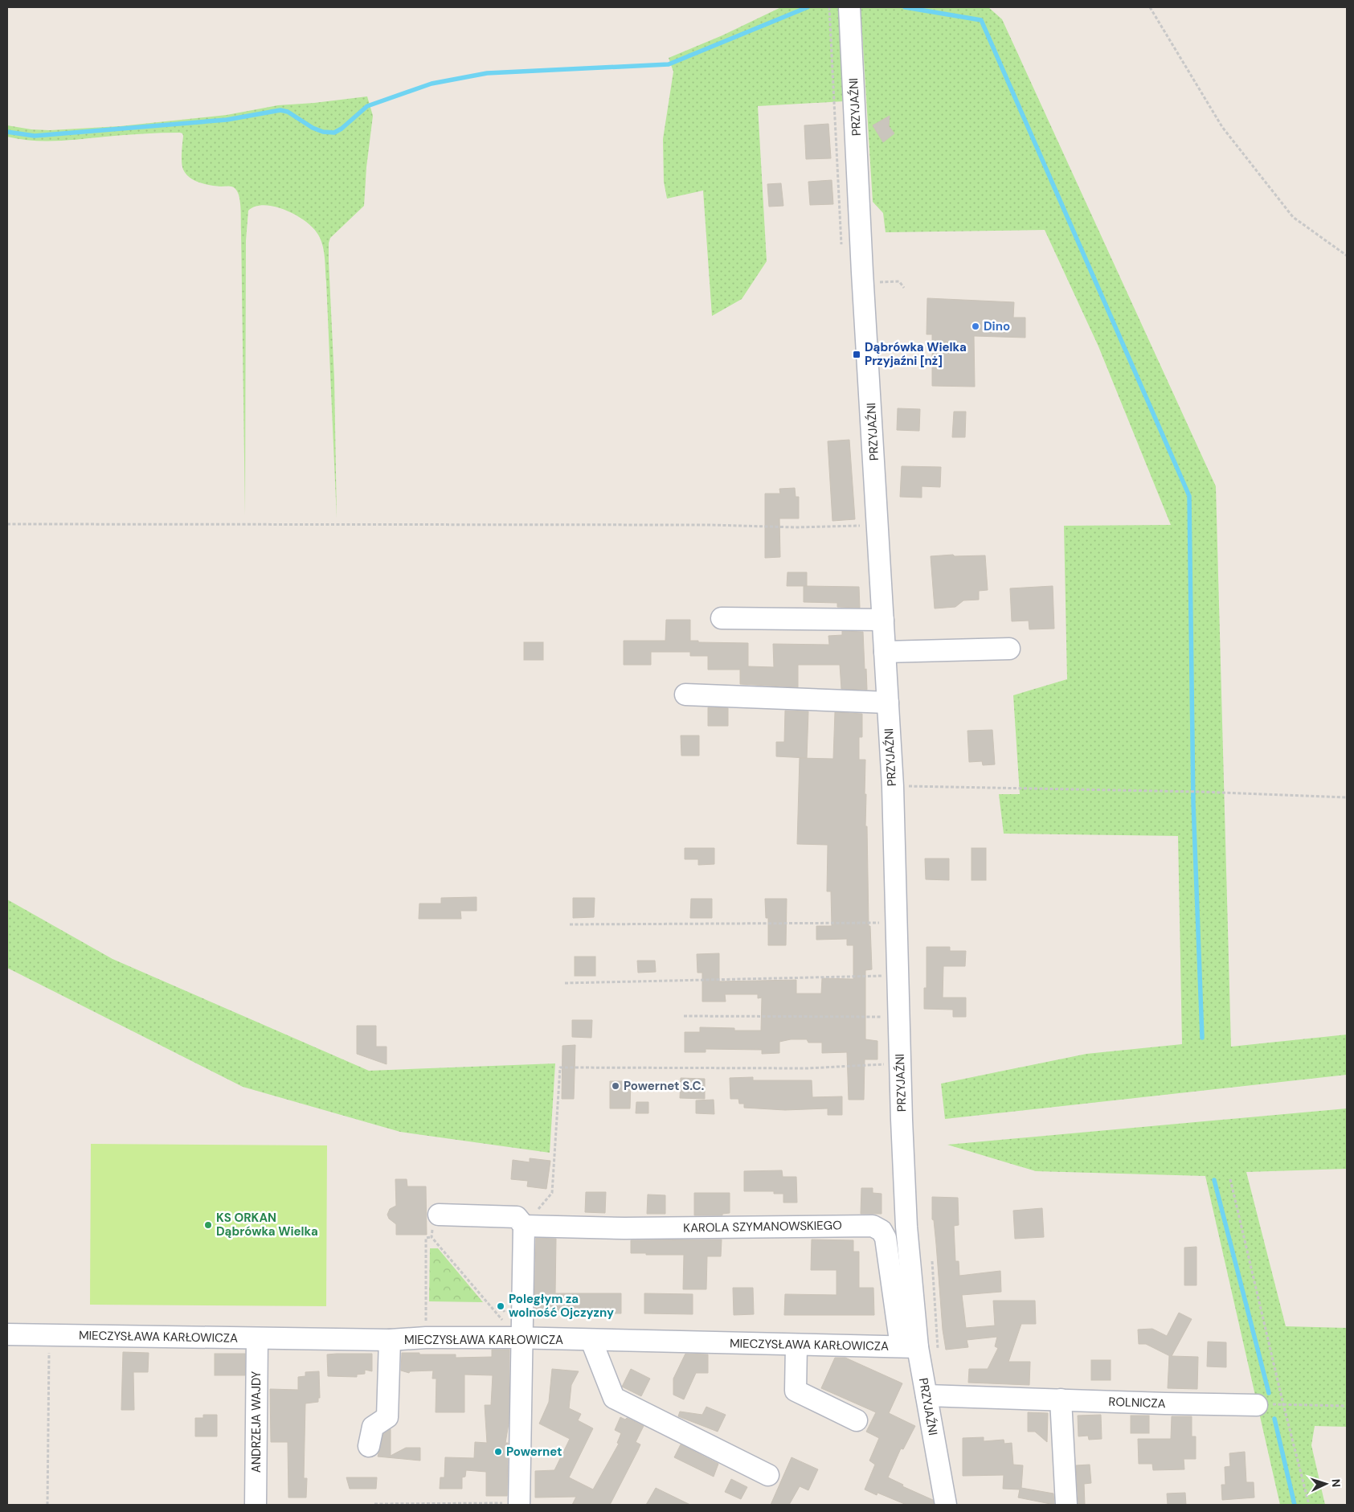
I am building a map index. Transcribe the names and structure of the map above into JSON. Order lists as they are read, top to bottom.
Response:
{
  "streets": {
    "street": [
      "PRZYJAŹNI",
      "KAROLA SZYMANOWSKIEGO",
      "MIECZYSŁAWA KARŁOWICZA",
      "ROLNICZA",
      "ANDRZEJA WAJDY"
    ]
  },
  "crossings": [
    ["PRZYJAŹNI", "KAROLA SZYMANOWSKIEGO"],
    ["PRZYJAŹNI", "MIECZYSŁAWA KARŁOWICZA"],
    ["PRZYJAŹNI", "ROLNICZA"],
    ["KAROLA SZYMANOWSKIEGO", "MIECZYSŁAWA KARŁOWICZA"],
    ["MIECZYSŁAWA KARŁOWICZA", "ANDRZEJA WAJDY"]
  ],
  "places": {
    "other": [
      "Dino",
      "Powernet S.C.",
      "KS ORKAN Dąbrówka Wielka",
      "Poległym za wolność Ojczyzny",
      "Powernet"
    ],
    "transit": ["Dąbrówka Wielka Przyjaźni [nż]"]
  },
  "north": "right"
}
